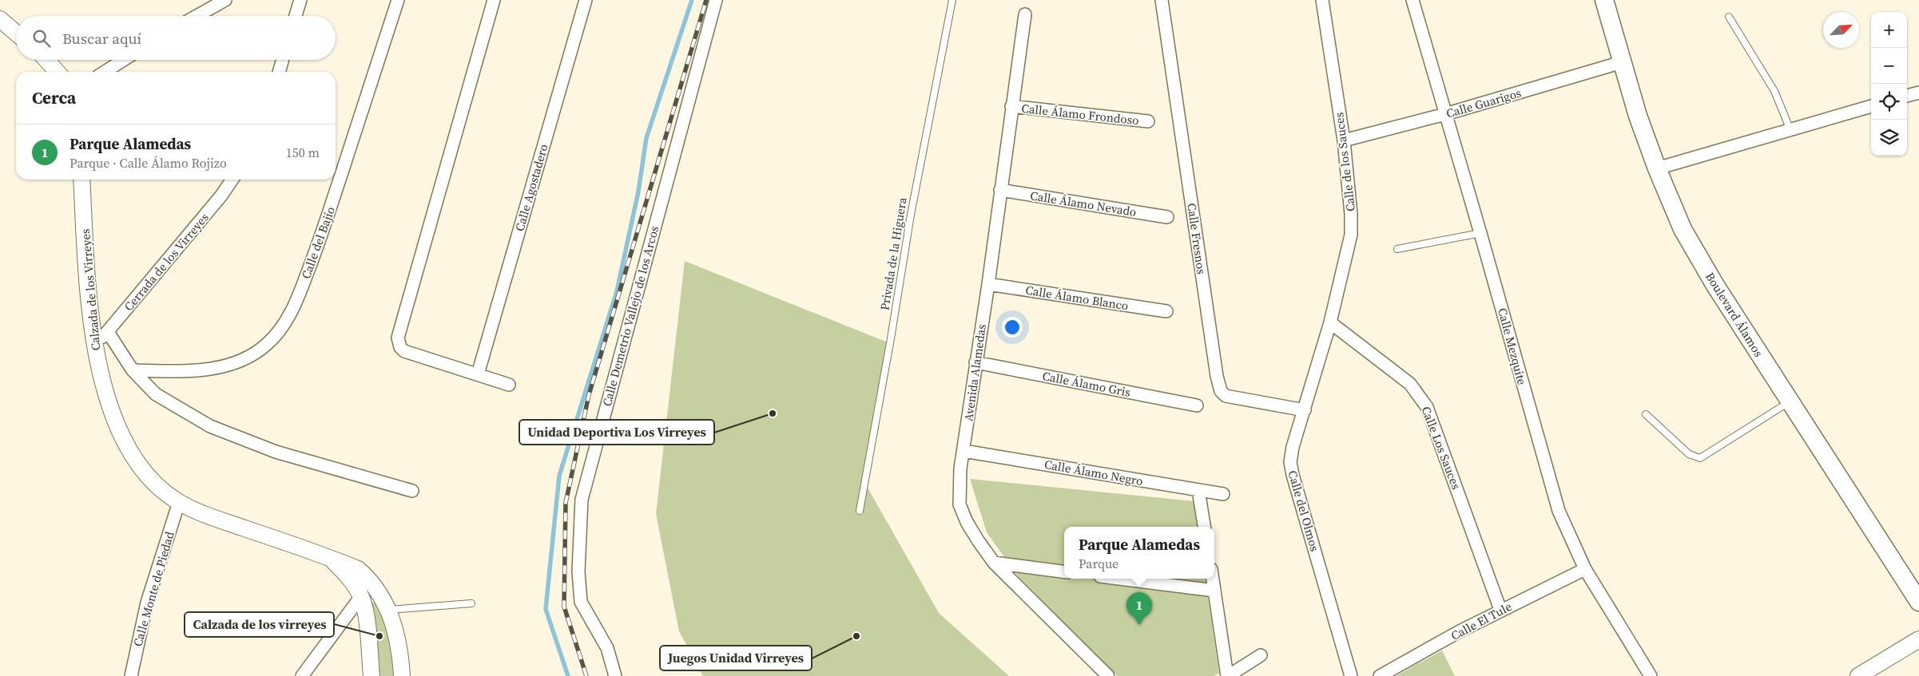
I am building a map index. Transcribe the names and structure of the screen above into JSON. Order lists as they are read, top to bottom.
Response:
{
  "streets": {
    "main road": ["Boulevard Álamos"],
    "street": [
      "Calle Guarigos",
      "Calle Álamo Frondoso",
      "Calle de los Sauces",
      "Calle Agostadero",
      "Calle Álamo Nevado",
      "Calle Fresnos",
      "Calle del Bajío",
      "Cerrada de los Virreyes",
      "Calzada de los Virreyes",
      "Calle Álamo Blanco",
      "Calle Demetrio Vallejo de los Arcos",
      "Calle Mezquite",
      "Avenida Alamedas",
      "Calle Álamo Gris",
      "Calle Los Sauces",
      "Calle Álamo Negro",
      "Calle del Olmos",
      "Calle Monte de Piedad",
      "Calle El Tule"
    ],
    "lane": ["Privada de la Higuera"]
  },
  "crossings": [
    ["Calle Guarigos", "Calle de los Sauces"],
    ["Calle Guarigos", "Boulevard Álamos"],
    ["Calle Guarigos", "Calle Mezquite"],
    ["Calle Álamo Frondoso", "Avenida Alamedas"],
    ["Calle de los Sauces", "Calle Los Sauces"],
    ["Calle de los Sauces", "Calle del Olmos"],
    ["Calle Álamo Nevado", "Avenida Alamedas"],
    ["Calle Fresnos", "Calle del Olmos"],
    ["Cerrada de los Virreyes", "Calzada de los Virreyes"],
    ["Calzada de los Virreyes", "Calle Monte de Piedad"],
    ["Calle Álamo Blanco", "Avenida Alamedas"],
    ["Calle Mezquite", "Calle El Tule"],
    ["Avenida Alamedas", "Calle Álamo Gris"],
    ["Avenida Alamedas", "Calle Álamo Negro"],
    ["Calle Los Sauces", "Calle del Olmos"],
    ["Calle Los Sauces", "Calle El Tule"]
  ],
  "places": ["Unidad Deportiva Los Virreyes", "Calzada de los virreyes", "Juegos Unidad Virreyes"],
  "north": "top right",
  "page": {
    "map_buttons": ["+", "−"],
    "search": "Buscar aquí",
    "heading": "Cerca",
    "list": [
      {
        "mark": "1",
        "name": "Parque Alamedas",
        "note": "Parque · Calle Álamo Rojizo",
        "value": "150 m"
      }
    ],
    "popup": ["Parque Alamedas", "Parque"],
    "pins": "1"
  }
}
